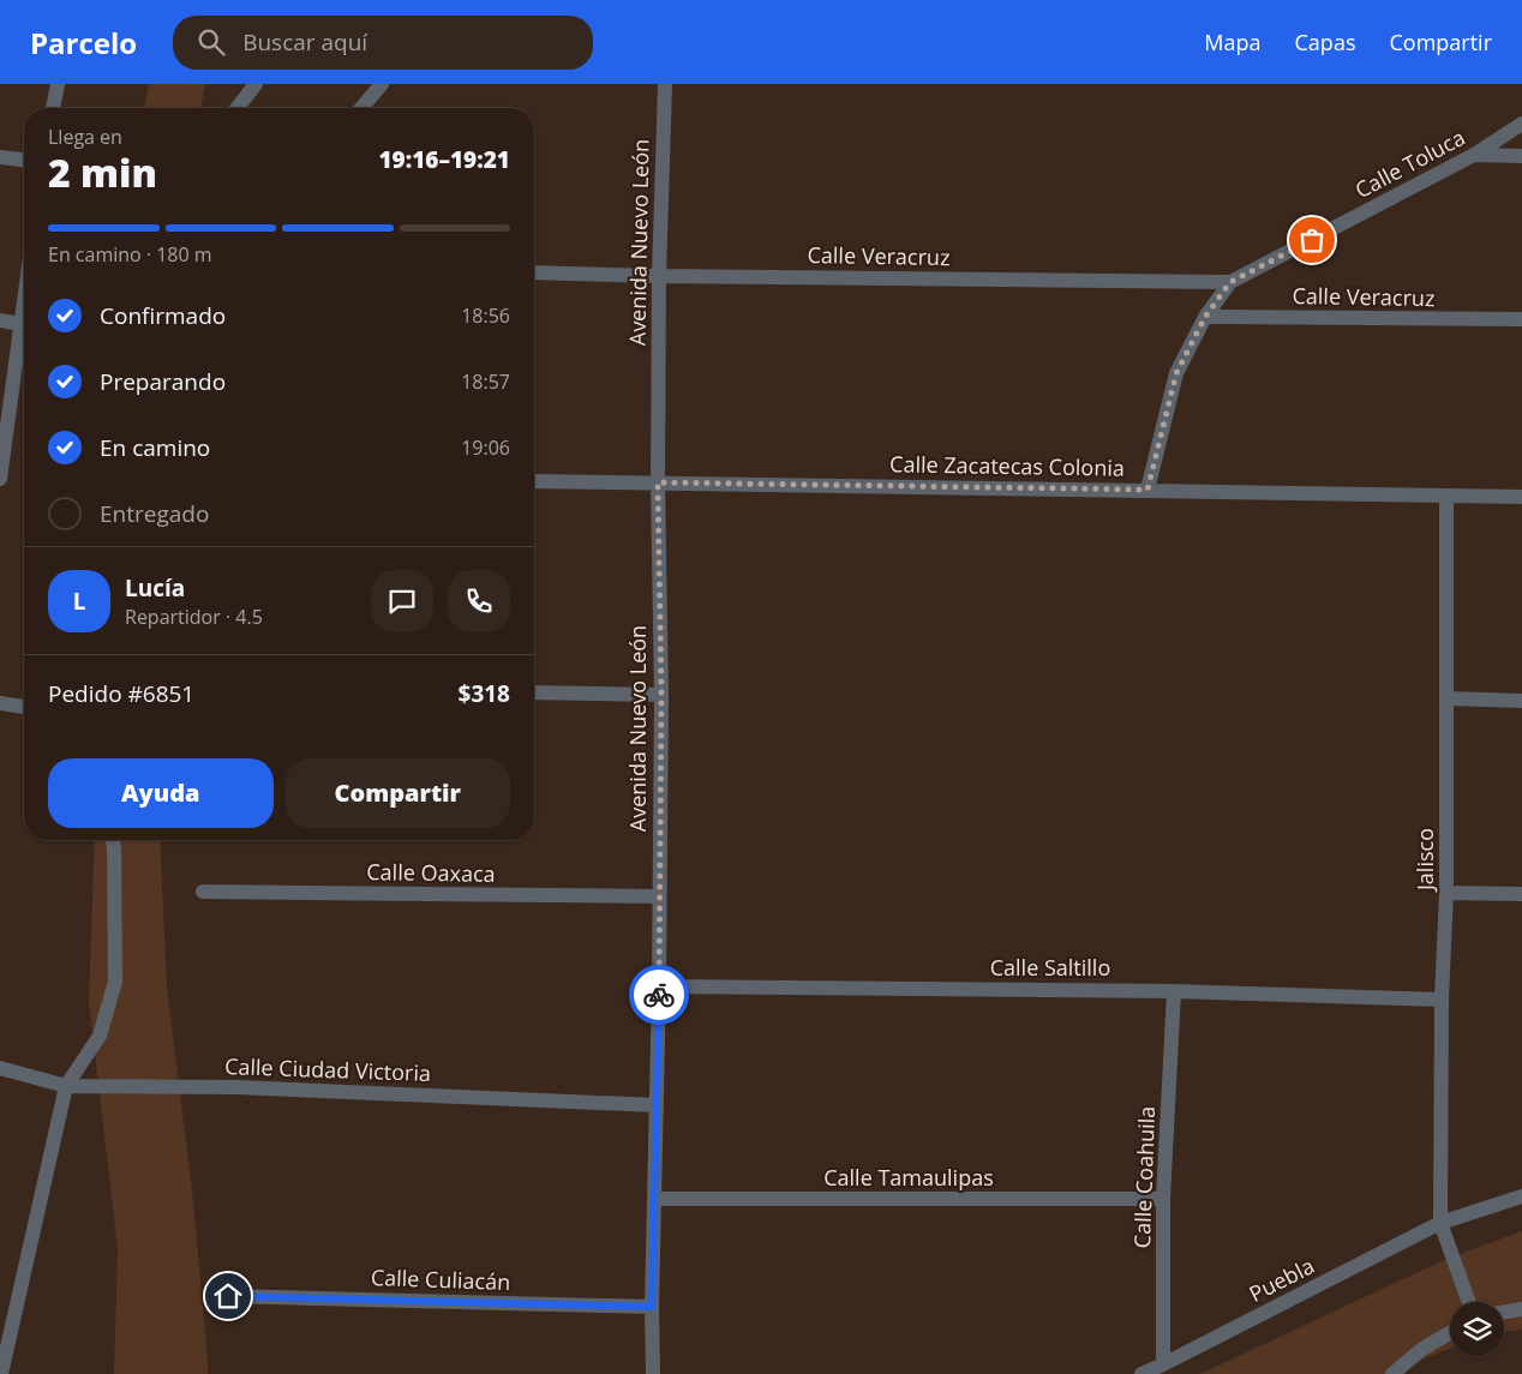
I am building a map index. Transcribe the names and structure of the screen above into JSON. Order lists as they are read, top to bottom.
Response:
{
  "streets": {
    "street": [
      "Calle Toluca",
      "Avenida Nuevo León",
      "Calle Veracruz",
      "Calle Zacatecas Colonia",
      "Jalisco",
      "Calle Oaxaca",
      "Calle Saltillo",
      "Calle Ciudad Victoria",
      "Calle Coahuila",
      "Calle Tamaulipas",
      "Calle Culiacán",
      "Puebla"
    ]
  },
  "crossings": [
    ["Calle Toluca", "Calle Veracruz"],
    ["Calle Toluca", "Calle Zacatecas Colonia"],
    ["Avenida Nuevo León", "Calle Veracruz"],
    ["Avenida Nuevo León", "Calle Zacatecas Colonia"],
    ["Avenida Nuevo León", "Calle Oaxaca"],
    ["Avenida Nuevo León", "Calle Saltillo"],
    ["Avenida Nuevo León", "Calle Ciudad Victoria"],
    ["Avenida Nuevo León", "Calle Tamaulipas"],
    ["Avenida Nuevo León", "Calle Culiacán"],
    ["Calle Zacatecas Colonia", "Jalisco"],
    ["Jalisco", "Calle Saltillo"],
    ["Jalisco", "Puebla"],
    ["Calle Saltillo", "Calle Coahuila"],
    ["Calle Coahuila", "Calle Tamaulipas"],
    ["Calle Coahuila", "Puebla"]
  ],
  "page": {
    "header": "Parcelo",
    "search": "Buscar aquí",
    "nav": ["Mapa", "Capas", "Compartir"],
    "heading": ["2 min", "Llega en", "19:16–19:21"],
    "panel": [
      "Lucía",
      "Repartidor · 4.5",
      "Pedido #6851",
      "$318"
    ],
    "bar": "En camino · 180 m",
    "list": [
      ["Confirmado", "18:56"],
      ["Preparando", "18:57"],
      ["En camino", "19:06"],
      "Entregado"
    ],
    "round": "L",
    "buttons": ["Ayuda", "Compartir"]
  }
}
